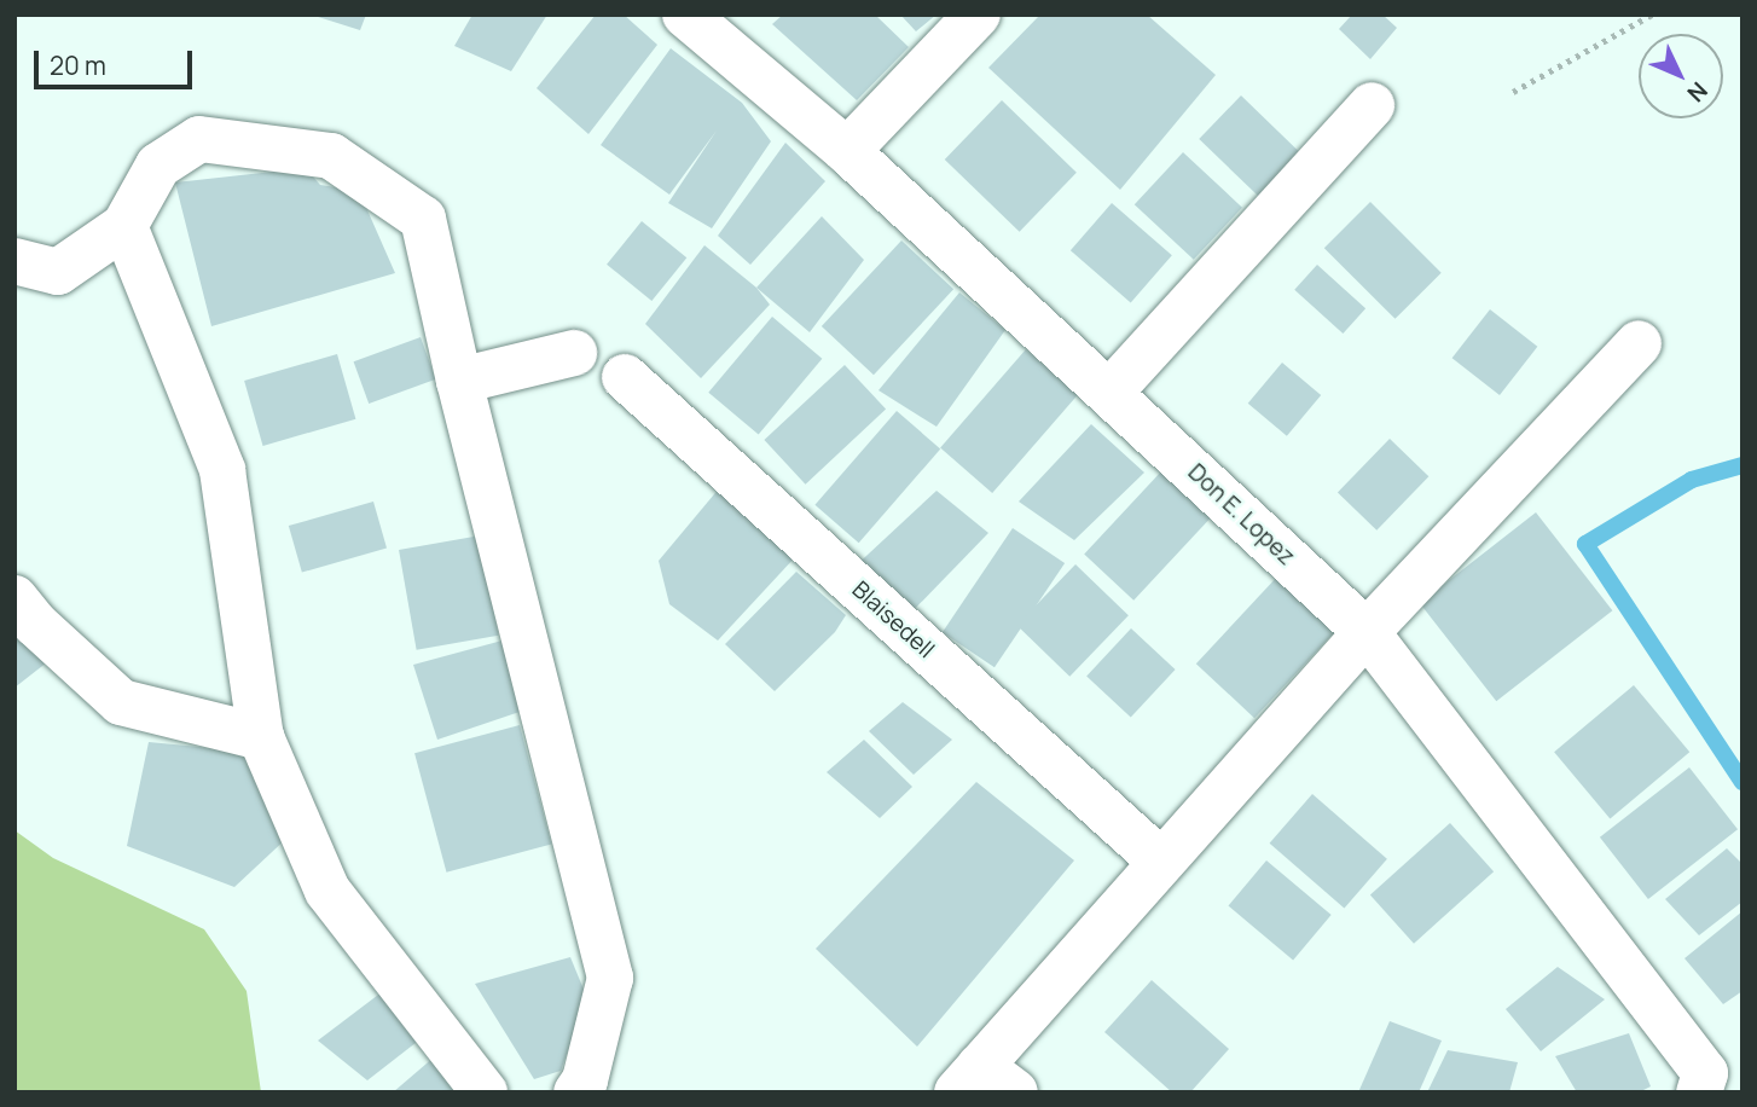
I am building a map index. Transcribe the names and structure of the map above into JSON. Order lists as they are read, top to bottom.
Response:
{
  "streets": {
    "street": ["Don E. Lopez", "Blaisedell"]
  },
  "scale_bar": "20 m",
  "north": "bottom right"
}
